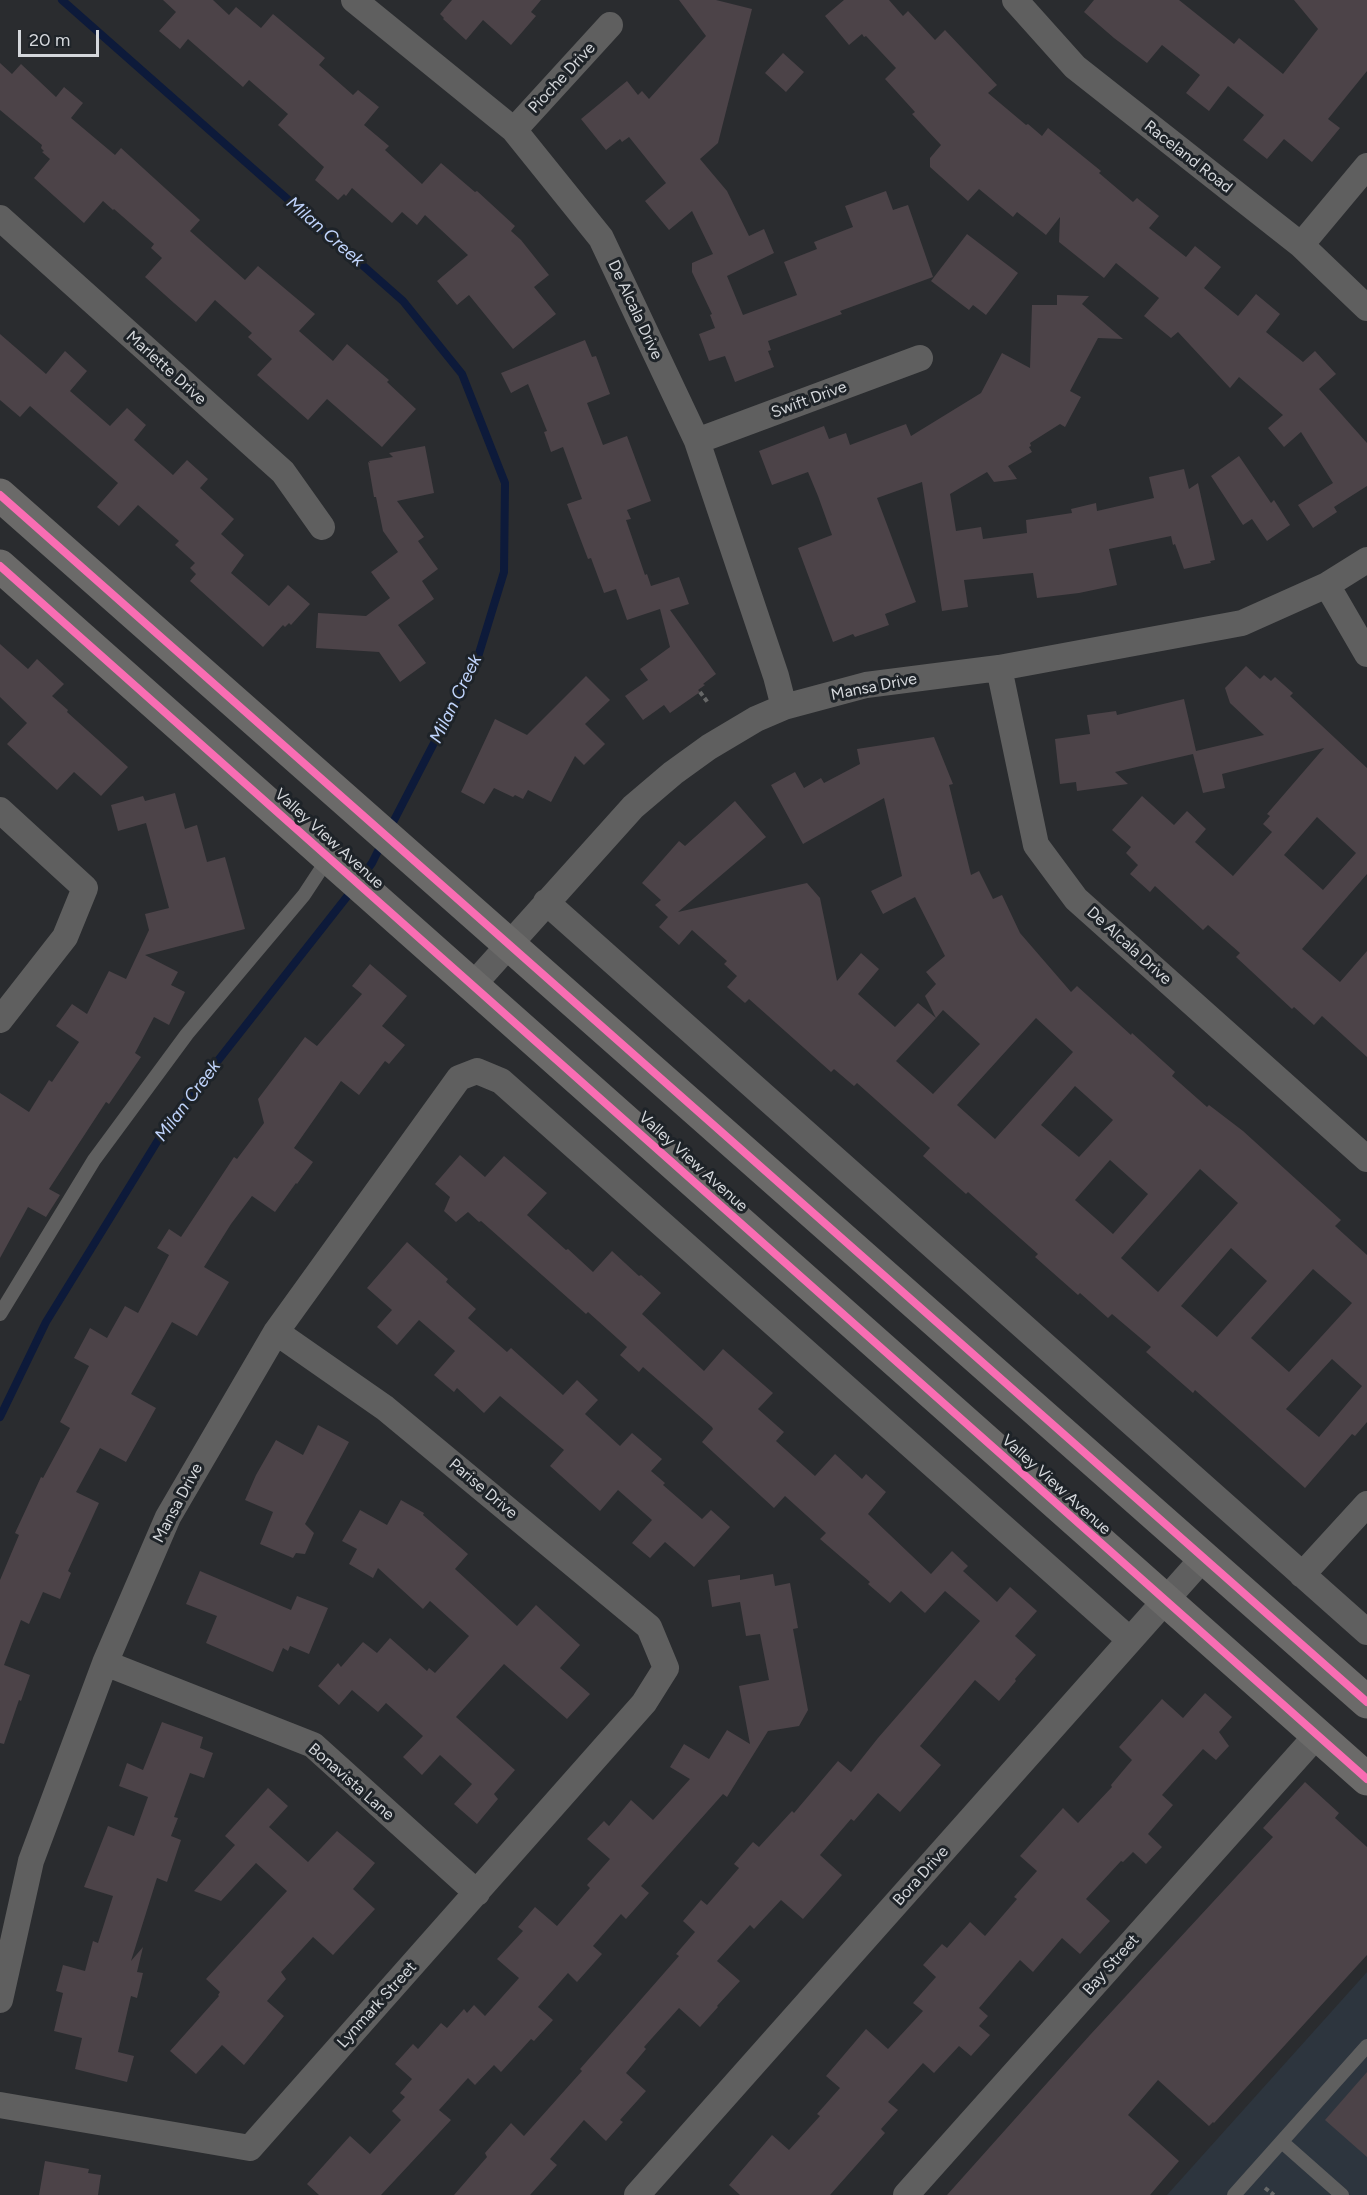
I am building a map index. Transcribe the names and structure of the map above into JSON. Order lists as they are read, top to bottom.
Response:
{
  "streets": {
    "main road": ["Valley View Avenue"],
    "street": [
      "Pioche Drive",
      "Raceland Road",
      "De Alcala Drive",
      "Marlette Drive",
      "Swift Drive",
      "Mansa Drive",
      "Parise Drive",
      "Bonavista Lane",
      "Bora Drive",
      "Bay Street",
      "Lynmark Street"
    ]
  },
  "crossings": [
    ["Pioche Drive", "De Alcala Drive"],
    ["De Alcala Drive", "Swift Drive"],
    ["De Alcala Drive", "Mansa Drive"],
    ["Mansa Drive", "Valley View Avenue"],
    ["Mansa Drive", "Parise Drive"],
    ["Mansa Drive", "Bonavista Lane"],
    ["Mansa Drive", "Bora Drive"],
    ["Valley View Avenue", "Bora Drive"],
    ["Valley View Avenue", "Bay Street"],
    ["Parise Drive", "Lynmark Street"],
    ["Bonavista Lane", "Lynmark Street"]
  ],
  "water": ["Milan Creek"],
  "scale_bar": "20 m"
}
